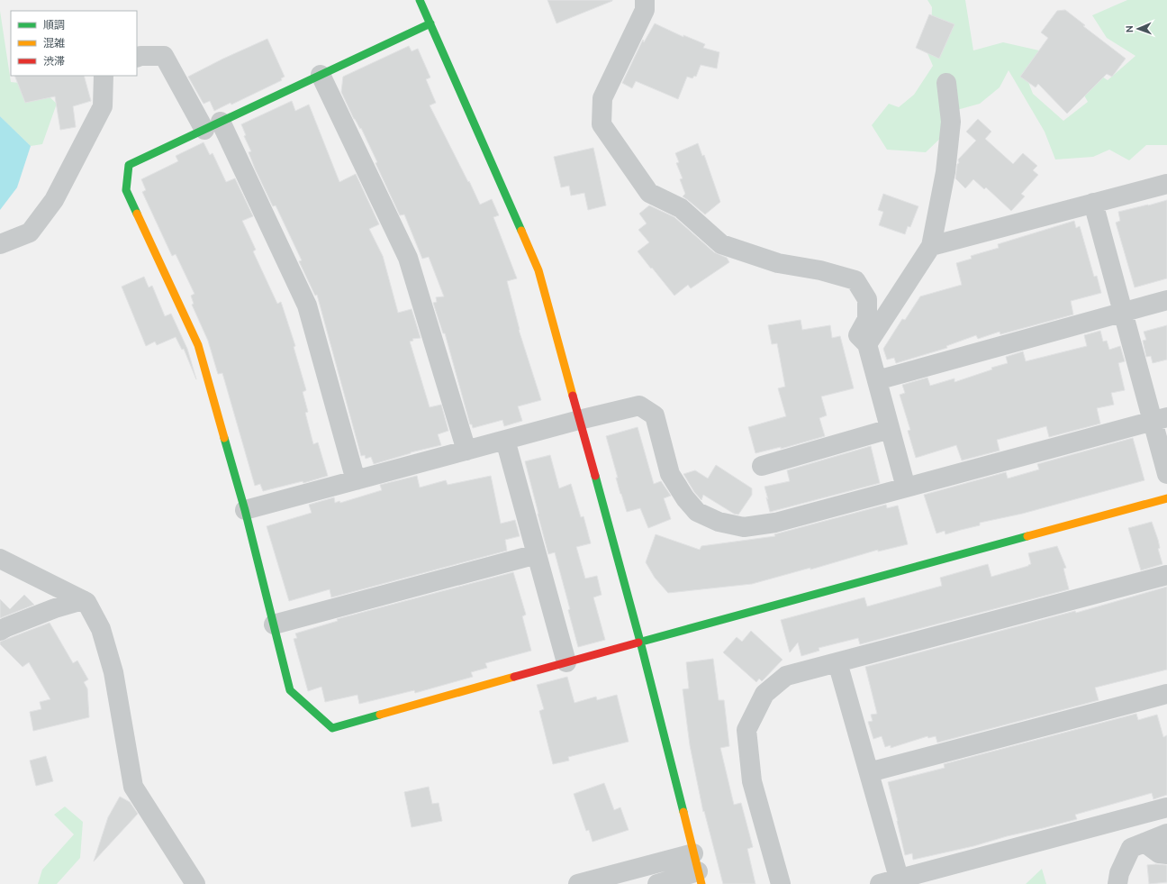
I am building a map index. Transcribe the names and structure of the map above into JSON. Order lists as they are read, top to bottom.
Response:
{
  "legend": ["順調", "混雑", "渋滞"],
  "north": "left"
}
